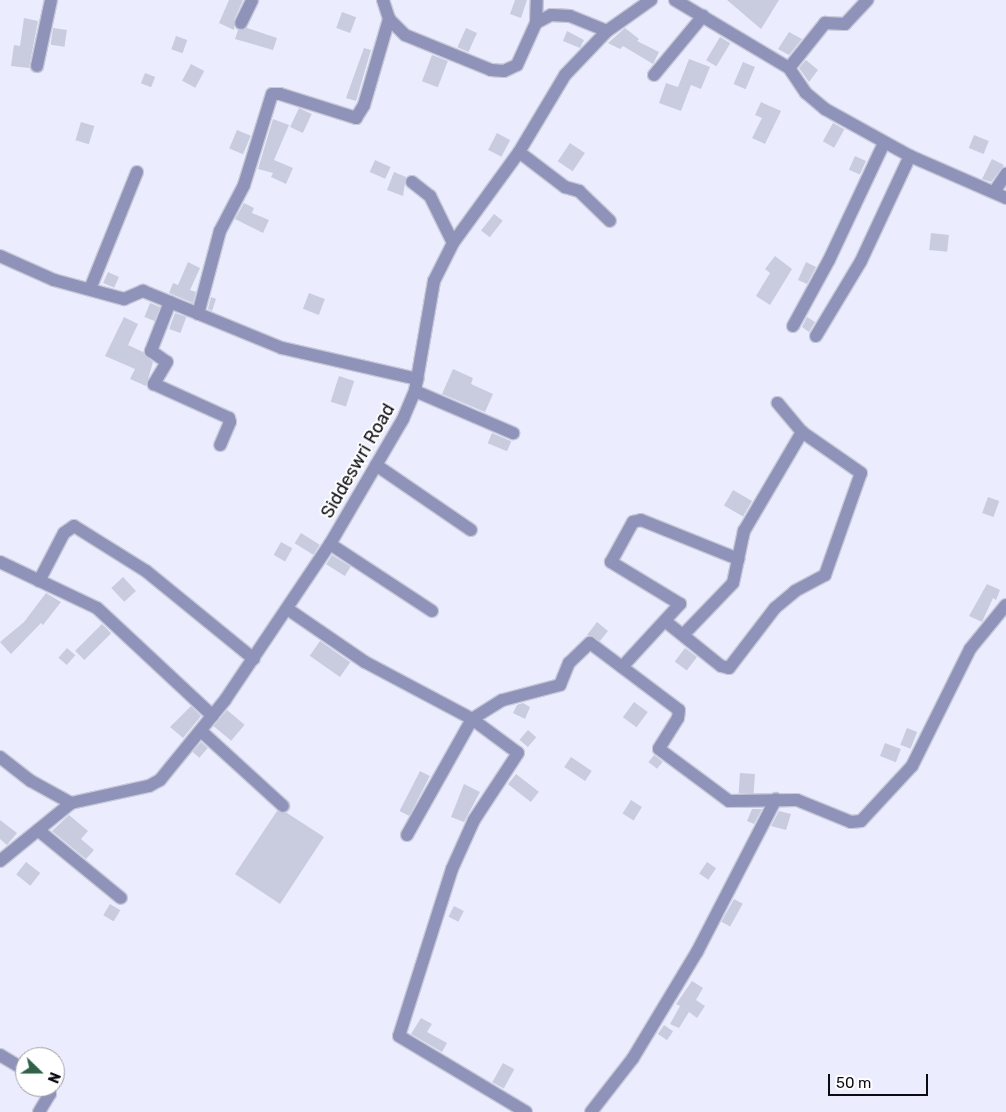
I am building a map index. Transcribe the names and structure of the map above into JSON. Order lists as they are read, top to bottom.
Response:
{
  "streets": {
    "street": ["Siddeswri Road"]
  },
  "scale_bar": "50 m",
  "north": "right"
}
